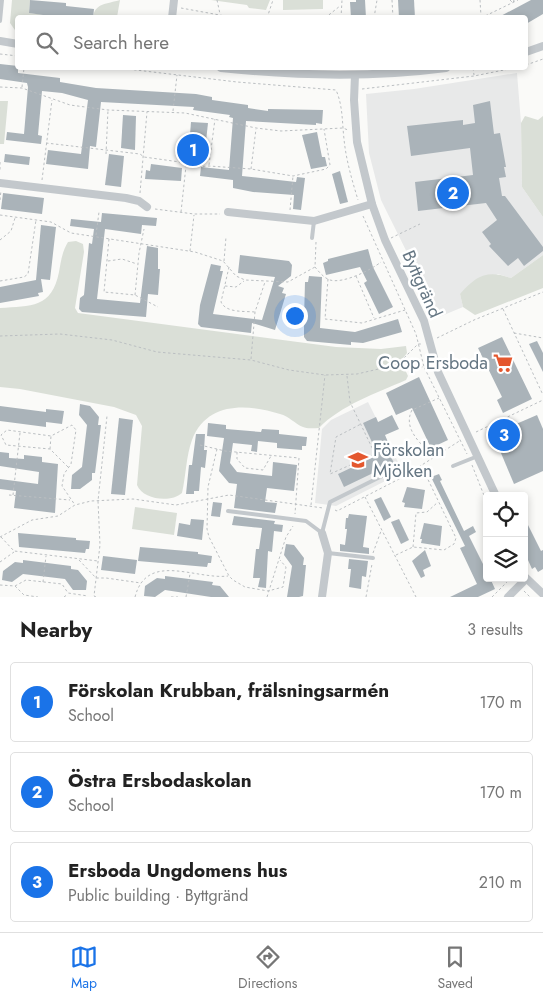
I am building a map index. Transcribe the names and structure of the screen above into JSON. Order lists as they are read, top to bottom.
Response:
{
  "streets": {
    "street": ["Byttgränd"]
  },
  "places": {
    "supermarket": ["Coop Ersboda"],
    "school or university": ["Förskolan Mjölken"]
  },
  "page": {
    "search": "Search here",
    "pins": ["1", "2", "3"],
    "heading": ["Nearby", "3 results"],
    "list": [
      {
        "mark": "1",
        "name": "Förskolan Krubban, frälsningsarmén",
        "note": "School",
        "value": "170 m"
      },
      {
        "mark": "2",
        "name": "Östra Ersbodaskolan",
        "note": "School",
        "value": "170 m"
      },
      {
        "mark": "3",
        "name": "Ersboda Ungdomens hus",
        "note": "Public building · Byttgränd",
        "value": "210 m"
      }
    ],
    "nav": ["Map", "Directions", "Saved"]
  }
}
